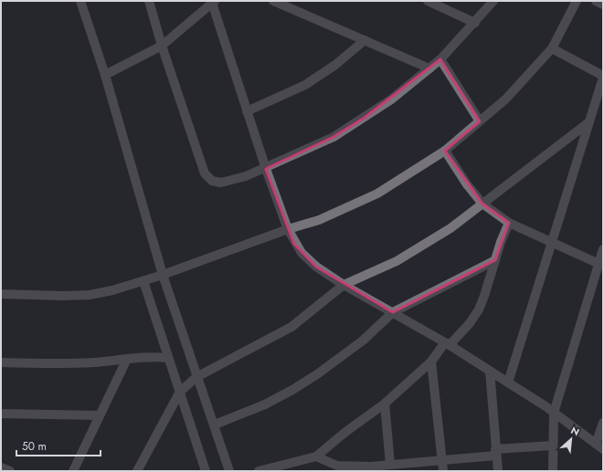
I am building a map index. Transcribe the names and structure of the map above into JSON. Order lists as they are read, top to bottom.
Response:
{
  "scale_bar": "50 m",
  "north": "top right"
}
